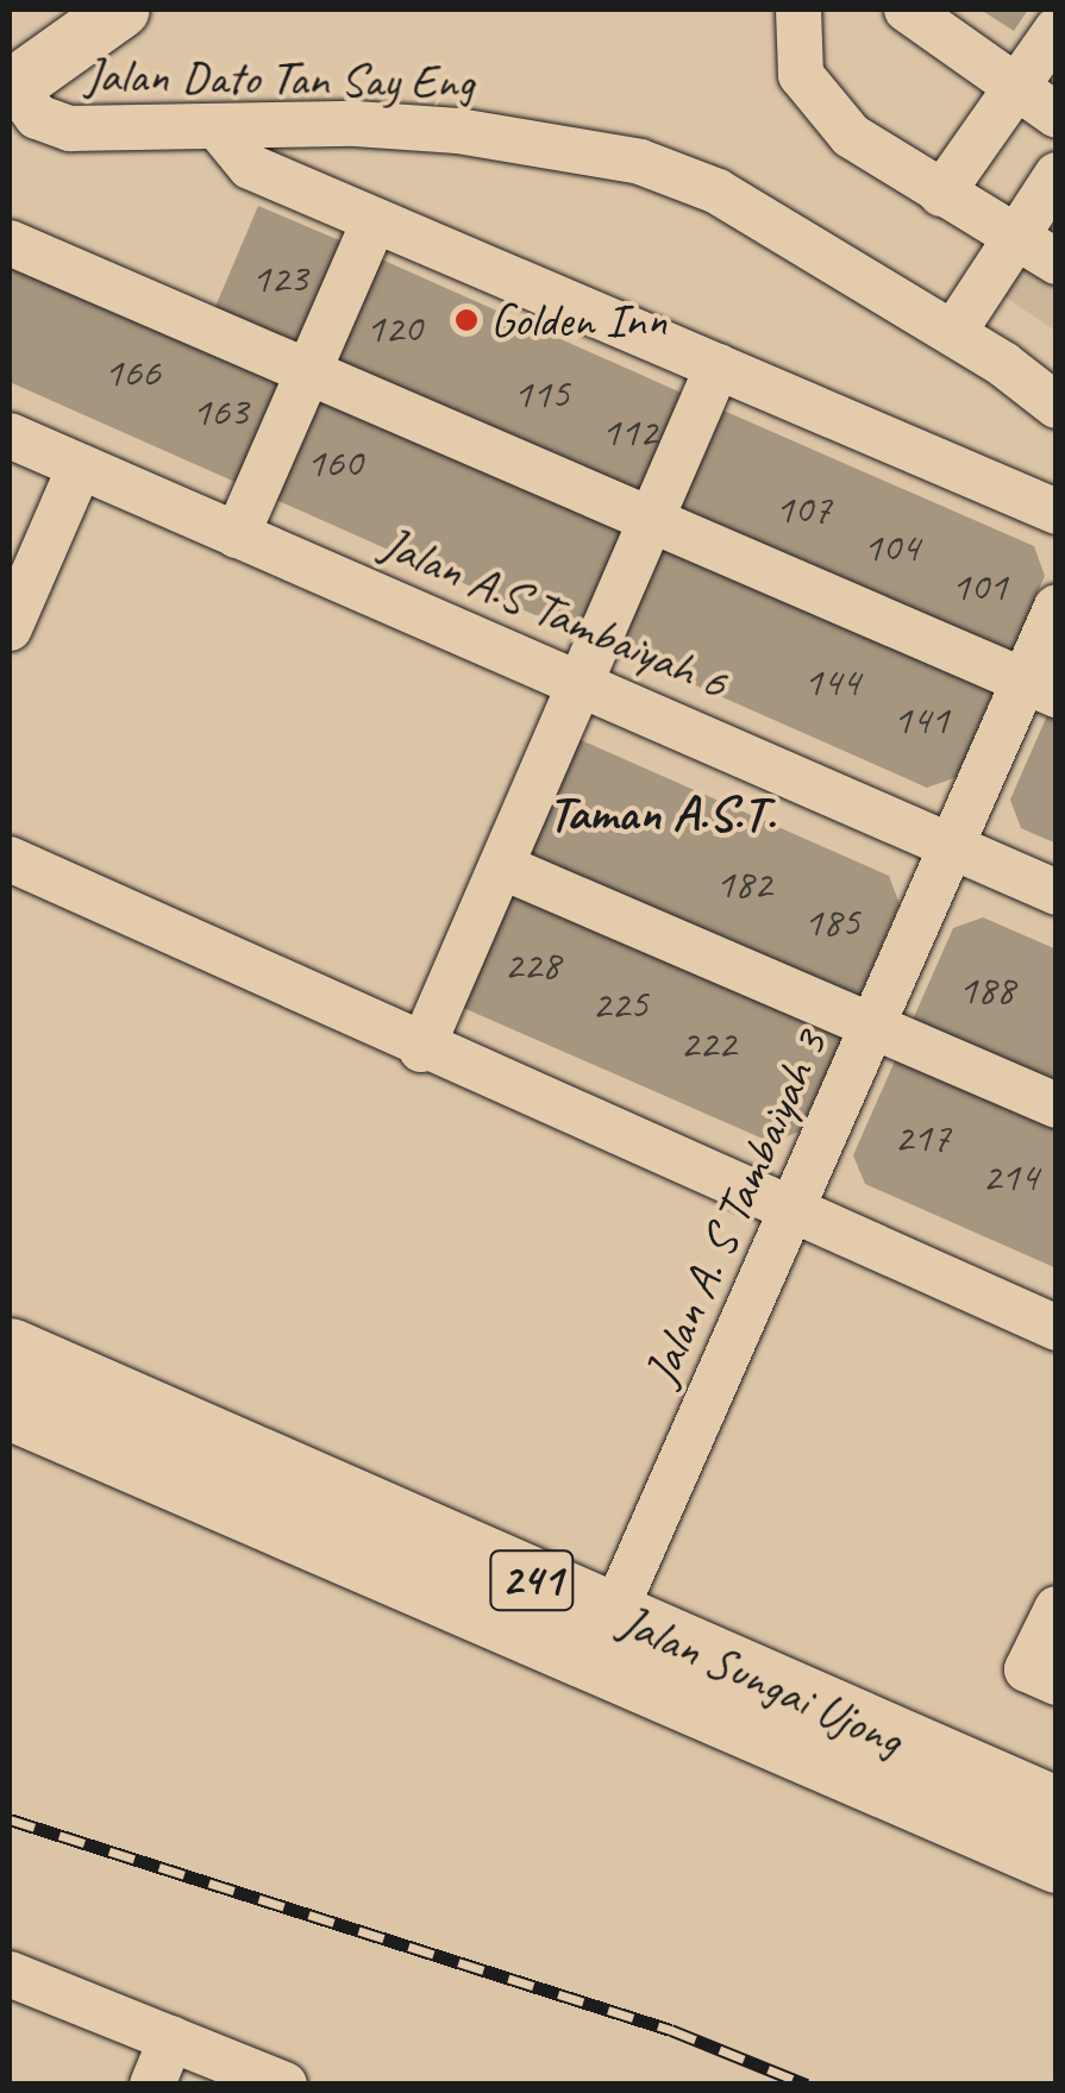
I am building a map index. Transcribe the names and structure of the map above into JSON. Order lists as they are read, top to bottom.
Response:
{
  "streets": {
    "highway": ["241", "Jalan Sungai Ujong"],
    "street": ["Jalan Dato Tan Say Eng", "Jalan A.S Tambaiyah 6", "Jalan A. S Tambaiyah 3"]
  },
  "crossings": [
    ["Jalan A.S Tambaiyah 6", "Jalan A. S Tambaiyah 3"],
    ["Jalan A. S Tambaiyah 3", "Jalan Sungai Ujong"]
  ],
  "districts": ["Taman A.S.T."],
  "places": ["Golden Inn"],
  "house_numbers": [
    "123",
    "120",
    "166",
    "115",
    "163",
    "112",
    "160",
    "107",
    "104",
    "101",
    "144",
    "141",
    "182",
    "185",
    "228",
    "188",
    "225",
    "222",
    "217",
    "214"
  ]
}
